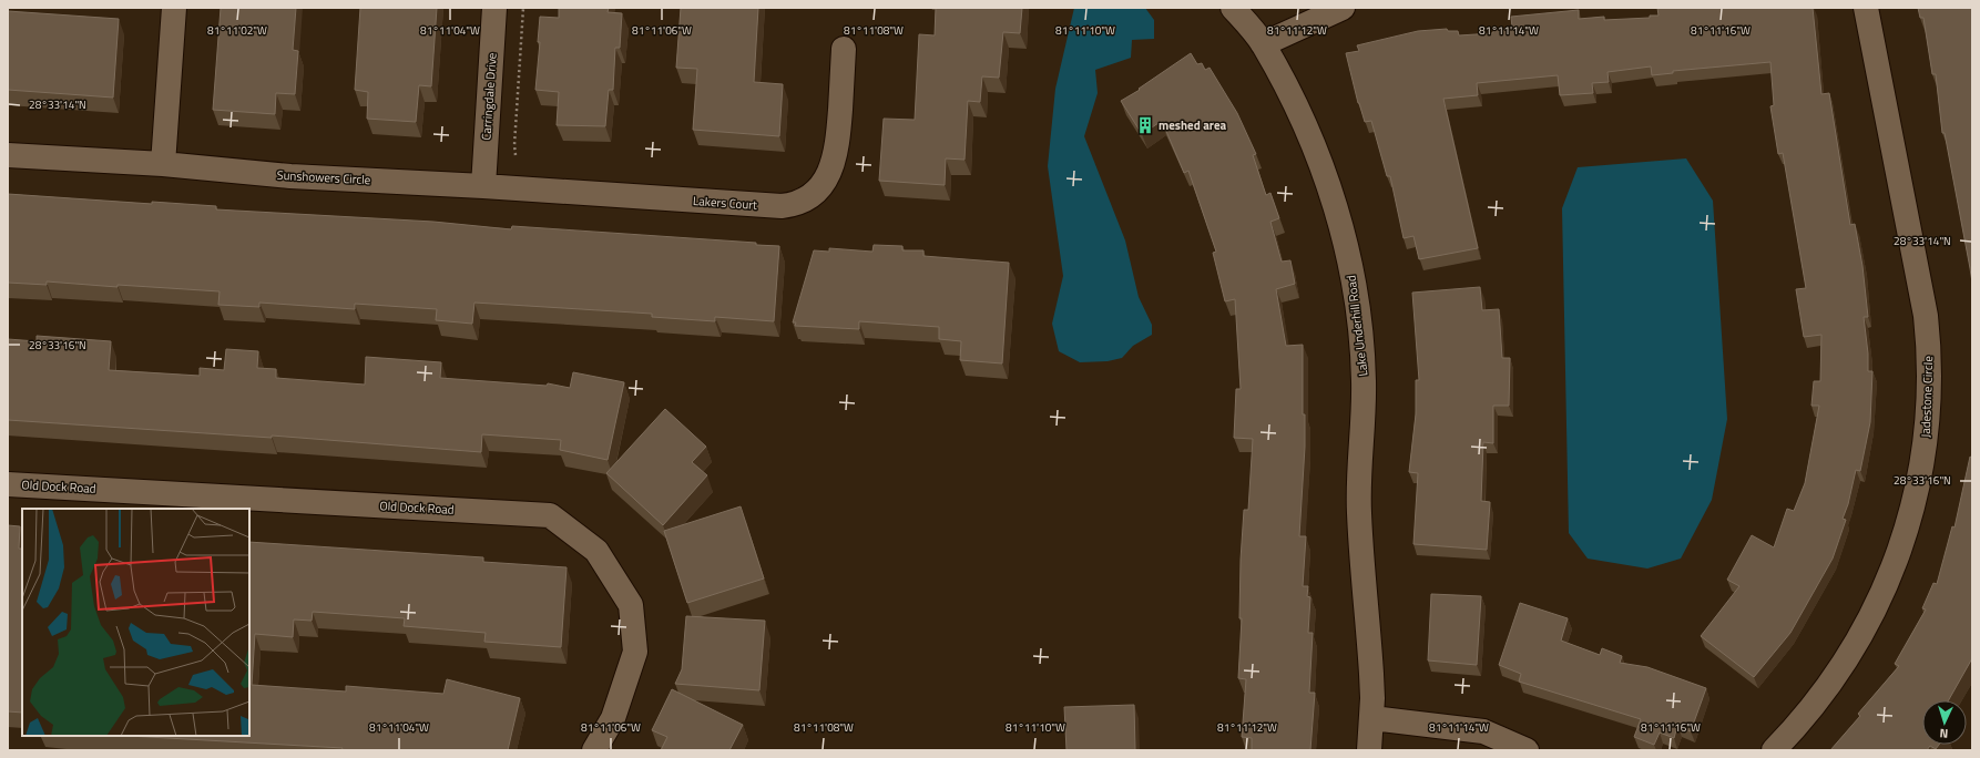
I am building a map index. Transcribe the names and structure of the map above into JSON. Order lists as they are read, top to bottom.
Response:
{
  "streets": {
    "street": [
      "Carringdale Drive",
      "Sunshowers Circle",
      "Lakers Court",
      "Lake Underhill Road",
      "Jadestone Circle",
      "Old Dock Road"
    ]
  },
  "crossings": [
    ["Carringdale Drive", "Sunshowers Circle"],
    ["Carringdale Drive", "Lakers Court"],
    ["Sunshowers Circle", "Lakers Court"]
  ],
  "places": {
    "building": ["meshed area"]
  },
  "north": "bottom",
  "coordinates": [
    "81°11'02\"W",
    "81°11'04\"W",
    "81°11'06\"W",
    "81°11'08\"W",
    "81°11'10\"W",
    "81°11'12\"W",
    "81°11'14\"W",
    "81°11'16\"W",
    "28°33'14\"N",
    "28°33'16\"N"
  ]
}
